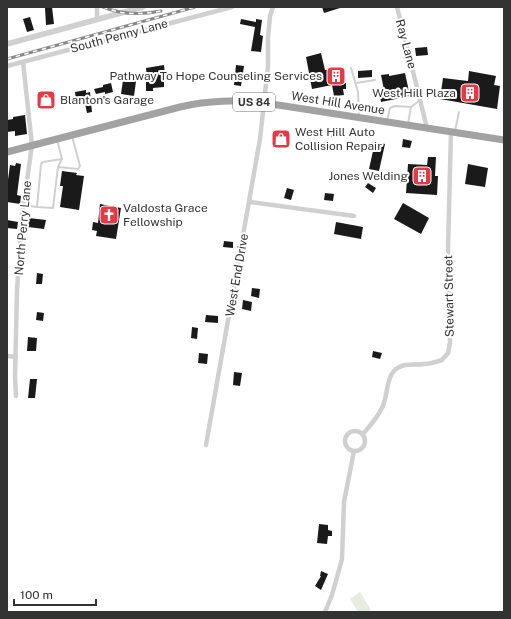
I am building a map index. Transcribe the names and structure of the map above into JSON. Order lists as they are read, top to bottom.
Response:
{
  "streets": {
    "highway": ["US 84", "West Hill Avenue"],
    "street": [
      "South Penny Lane",
      "Ray Lane",
      "North Perry Lane",
      "West End Drive",
      "Stewart Street"
    ]
  },
  "crossings": [
    ["South Penny Lane", "North Perry Lane"],
    ["Ray Lane", "West Hill Avenue"],
    ["West Hill Avenue", "North Perry Lane"],
    ["West Hill Avenue", "West End Drive"],
    ["West Hill Avenue", "Stewart Street"]
  ],
  "places": {
    "building": ["Pathway To Hope Counseling Services", "West Hill Plaza", "Jones Welding"],
    "shop": ["Blanton's Garage", "West Hill Auto Collision Repair"],
    "church": ["Valdosta Grace Fellowship"]
  },
  "scale_bar": "100 m"
}
